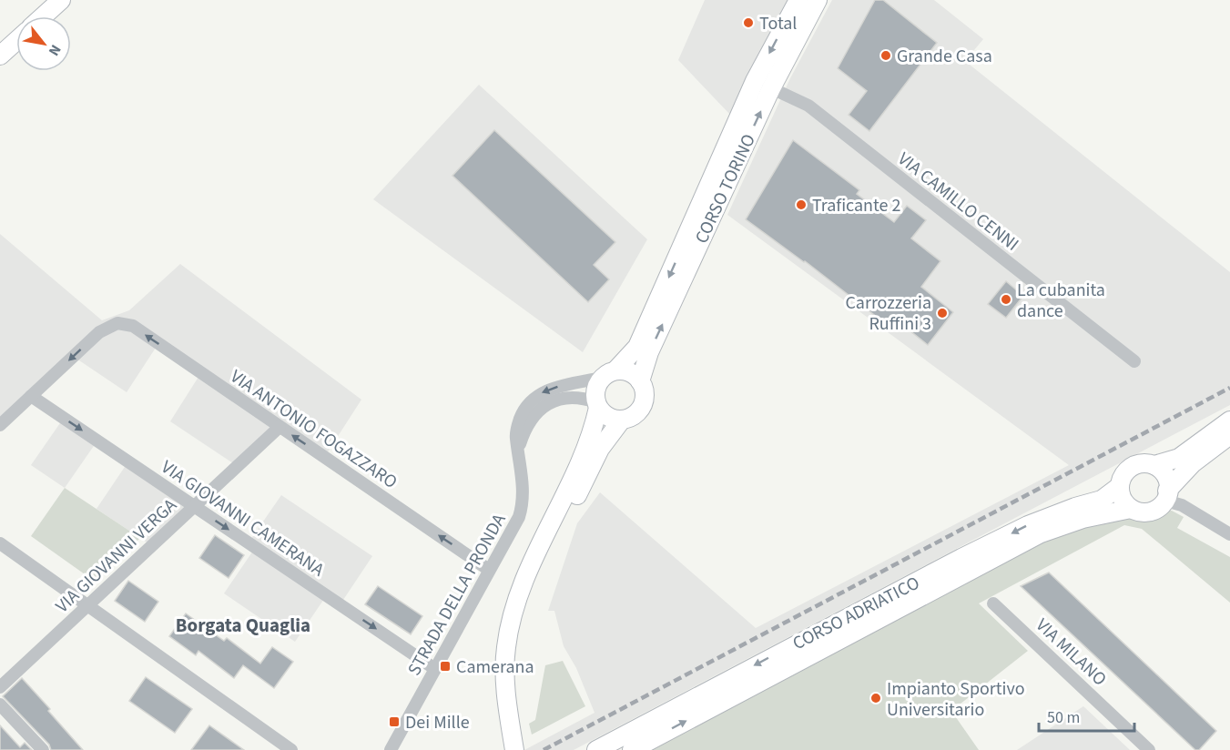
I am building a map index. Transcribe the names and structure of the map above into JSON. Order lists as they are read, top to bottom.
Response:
{
  "streets": {
    "street": [
      "CORSO TORINO",
      "VIA CAMILLO CENNI",
      "VIA ANTONIO FOGAZZARO",
      "VIA GIOVANNI CAMERANA",
      "VIA GIOVANNI VERGA",
      "STRADA DELLA PRONDA",
      "CORSO ADRIATICO",
      "VIA MILANO"
    ]
  },
  "crossings": [
    ["CORSO TORINO", "VIA CAMILLO CENNI"],
    ["CORSO TORINO", "STRADA DELLA PRONDA"],
    ["VIA ANTONIO FOGAZZARO", "VIA GIOVANNI CAMERANA"],
    ["VIA ANTONIO FOGAZZARO", "VIA GIOVANNI VERGA"],
    ["VIA ANTONIO FOGAZZARO", "STRADA DELLA PRONDA"],
    ["VIA GIOVANNI CAMERANA", "VIA GIOVANNI VERGA"],
    ["VIA GIOVANNI CAMERANA", "STRADA DELLA PRONDA"]
  ],
  "one_way": ["VIA ANTONIO FOGAZZARO", "VIA GIOVANNI CAMERANA"],
  "districts": ["Borgata Quaglia"],
  "places": {
    "other": [
      "Total",
      "Grande Casa",
      "Traficante 2",
      "La cubanita dance",
      "Carrozzeria Ruffini 3",
      "Impianto Sportivo Universitario"
    ],
    "transit": ["Camerana", "Dei Mille"]
  },
  "scale_bar": "50 m",
  "north": "bottom right"
}
